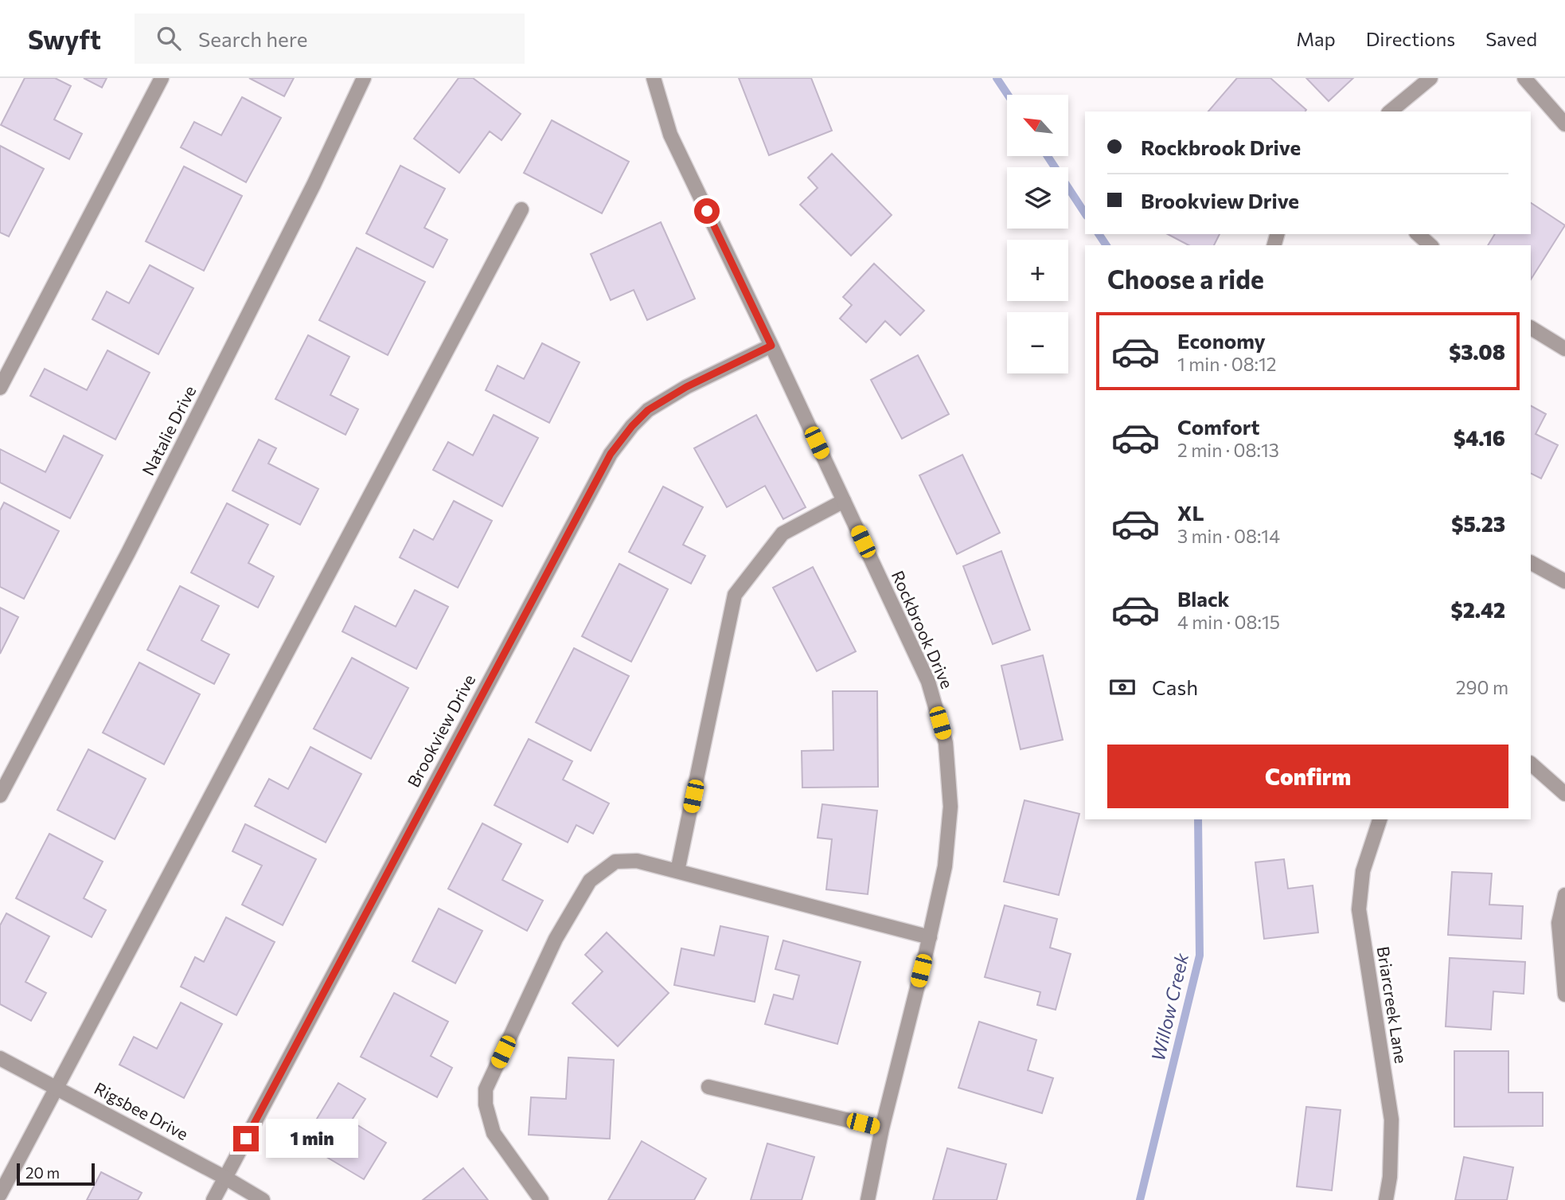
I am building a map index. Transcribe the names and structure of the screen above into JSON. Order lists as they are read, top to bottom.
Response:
{
  "streets": {
    "street": [
      "Natalie Drive",
      "Rockbrook Drive",
      "Brookview Drive",
      "Briarcreek Lane",
      "Rigsbee Drive"
    ]
  },
  "crossings": [
    ["Rockbrook Drive", "Brookview Drive"],
    ["Brookview Drive", "Rigsbee Drive"]
  ],
  "water": ["Willow Creek"],
  "scale_bar": "20 m",
  "north": "top left",
  "page": {
    "header": "Swyft",
    "search": "Search here",
    "nav": ["Map", "Directions", "Saved"],
    "map_buttons": ["+", "−"],
    "banner": ["Rockbrook Drive", "Brookview Drive"],
    "heading": "Choose a ride",
    "list": [
      {
        "name": "Economy",
        "note": "1 min · 08:12",
        "value": "$3.08"
      },
      {
        "name": "Comfort",
        "note": "2 min · 08:13",
        "value": "$4.16"
      },
      {
        "name": "XL",
        "note": "3 min · 08:14",
        "value": "$5.23"
      },
      {
        "name": "Black",
        "note": "4 min · 08:15",
        "value": "$2.42"
      }
    ],
    "pay": ["Cash", "290 m"],
    "buttons": "Confirm",
    "bubble": "1 min",
    "scale": "20 m"
  }
}
